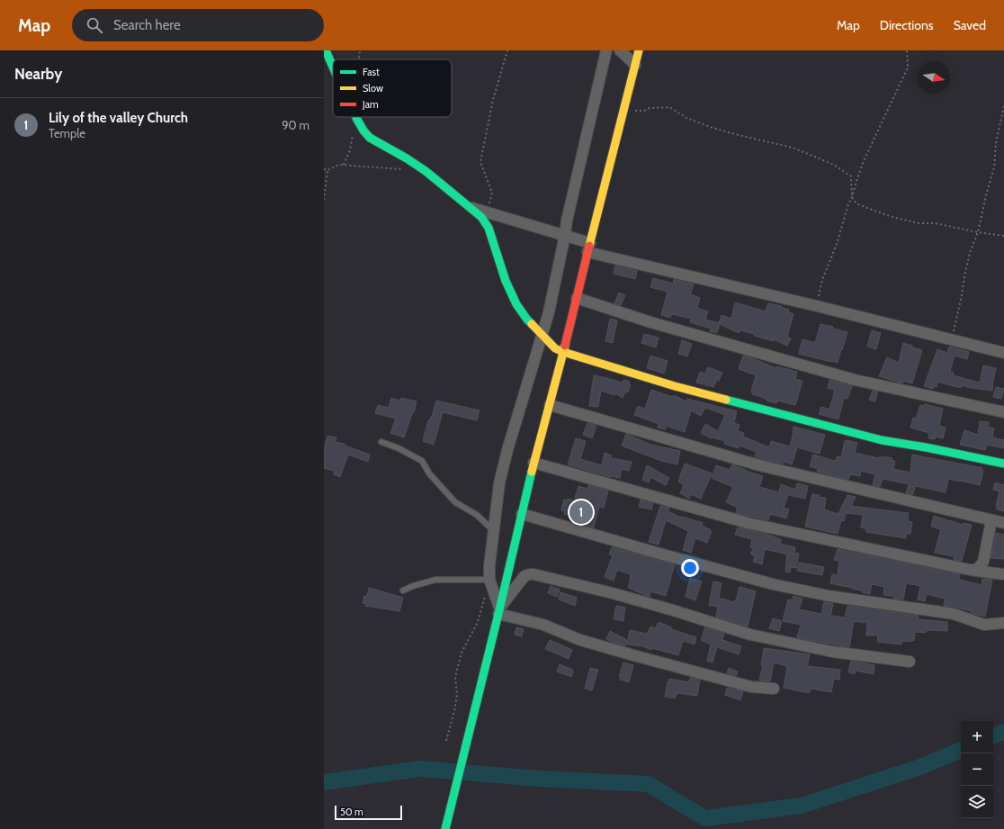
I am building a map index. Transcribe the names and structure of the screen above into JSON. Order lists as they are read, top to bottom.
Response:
{
  "legend": ["Fast", "Slow", "Jam"],
  "scale_bar": "50 m",
  "north": "right",
  "page": {
    "header": "Map",
    "search": "Search here",
    "nav": ["Map", "Directions", "Saved"],
    "heading": "Nearby",
    "list": [
      {
        "mark": "1",
        "name": "Lily of the valley Church",
        "note": "Temple",
        "value": "90 m"
      }
    ],
    "pins": "1",
    "map_buttons": ["+", "−"],
    "scale": "50 m"
  }
}
